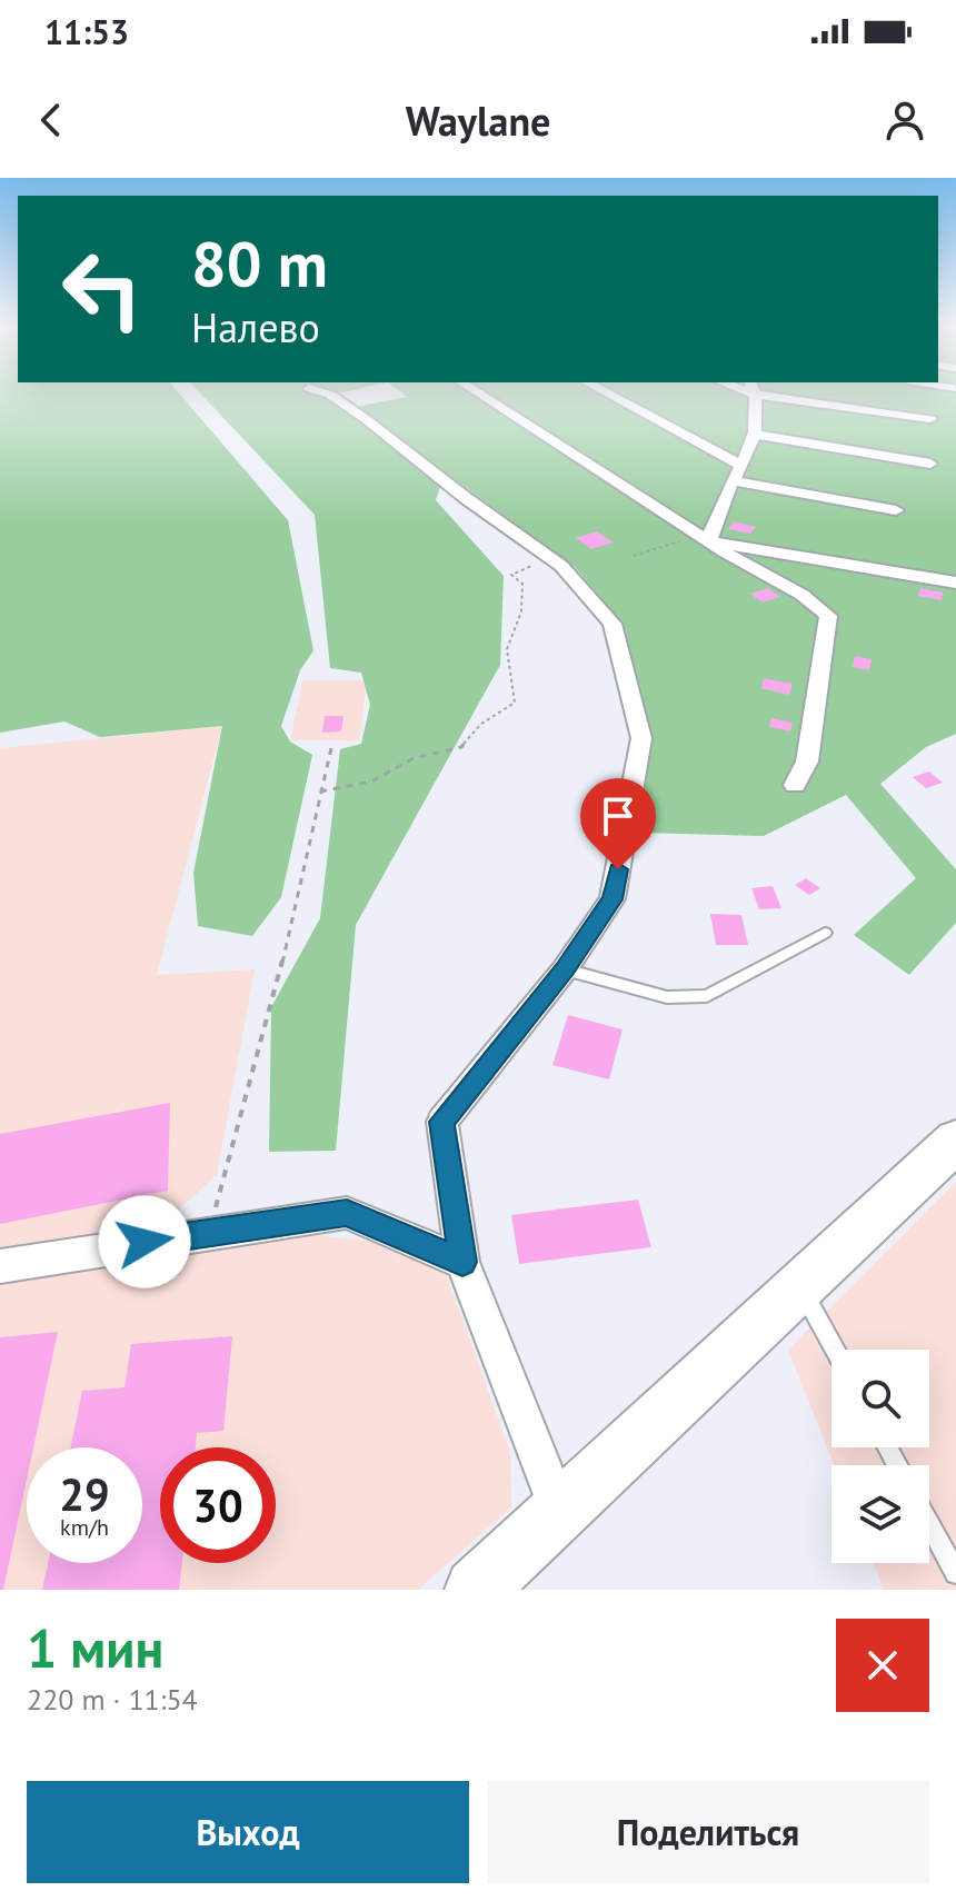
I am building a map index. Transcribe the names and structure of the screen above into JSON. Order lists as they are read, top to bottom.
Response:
{
  "page": {
    "status": "11:53",
    "header": "Waylane",
    "turn": ["80 m", "Налево"],
    "speed": "29 km/h",
    "limit": "30",
    "heading": ["1 мин", "220 m · 11:54"],
    "buttons": ["Выход", "Поделиться"]
  }
}
